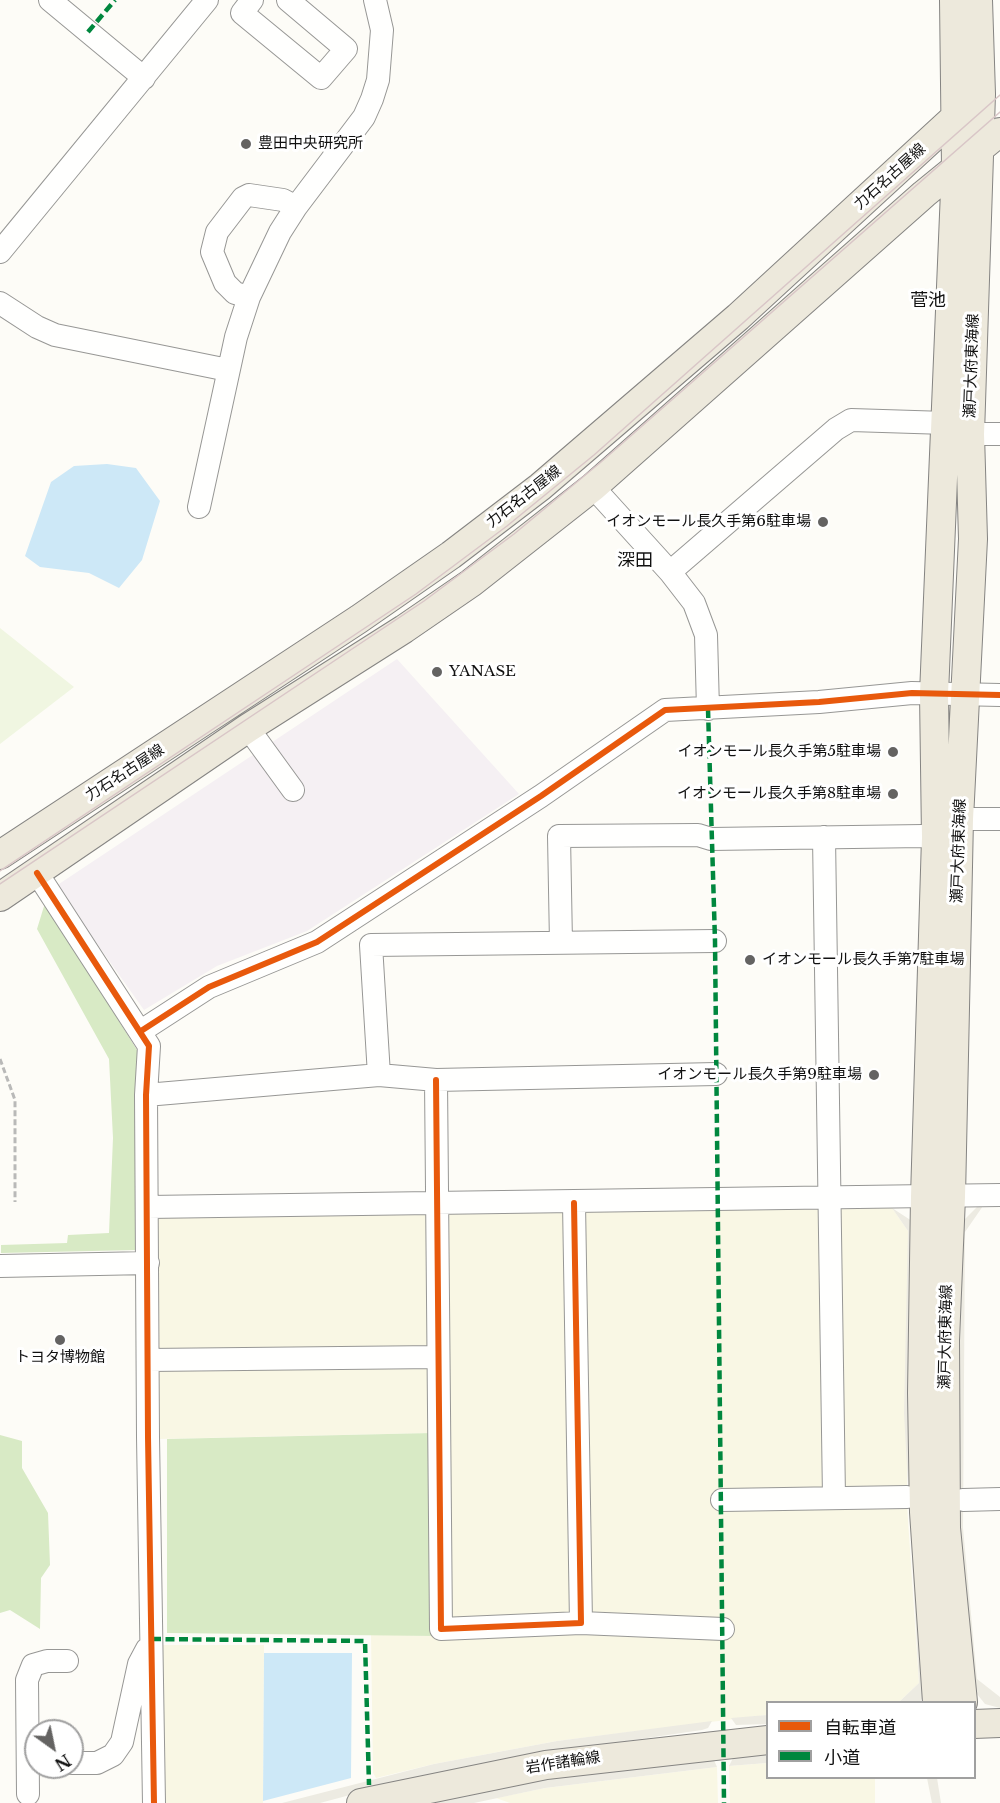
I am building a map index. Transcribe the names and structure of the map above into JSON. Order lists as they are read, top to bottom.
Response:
{
  "streets": {
    "main road": ["力石名古屋線", "瀬戸大府東海線", "岩作諸輪線"]
  },
  "crossings": [
    ["力石名古屋線", "瀬戸大府東海線"]
  ],
  "districts": ["菅池", "深田"],
  "places": [
    "豊田中央研究所",
    "イオンモール長久手第6駐車場",
    "YANASE",
    "イオンモール長久手第5駐車場",
    "イオンモール長久手第8駐車場",
    "イオンモール長久手第7駐車場",
    "イオンモール長久手第9駐車場",
    "トヨタ博物館"
  ],
  "legend": ["自転車道", "小道"],
  "north": "bottom right"
}
